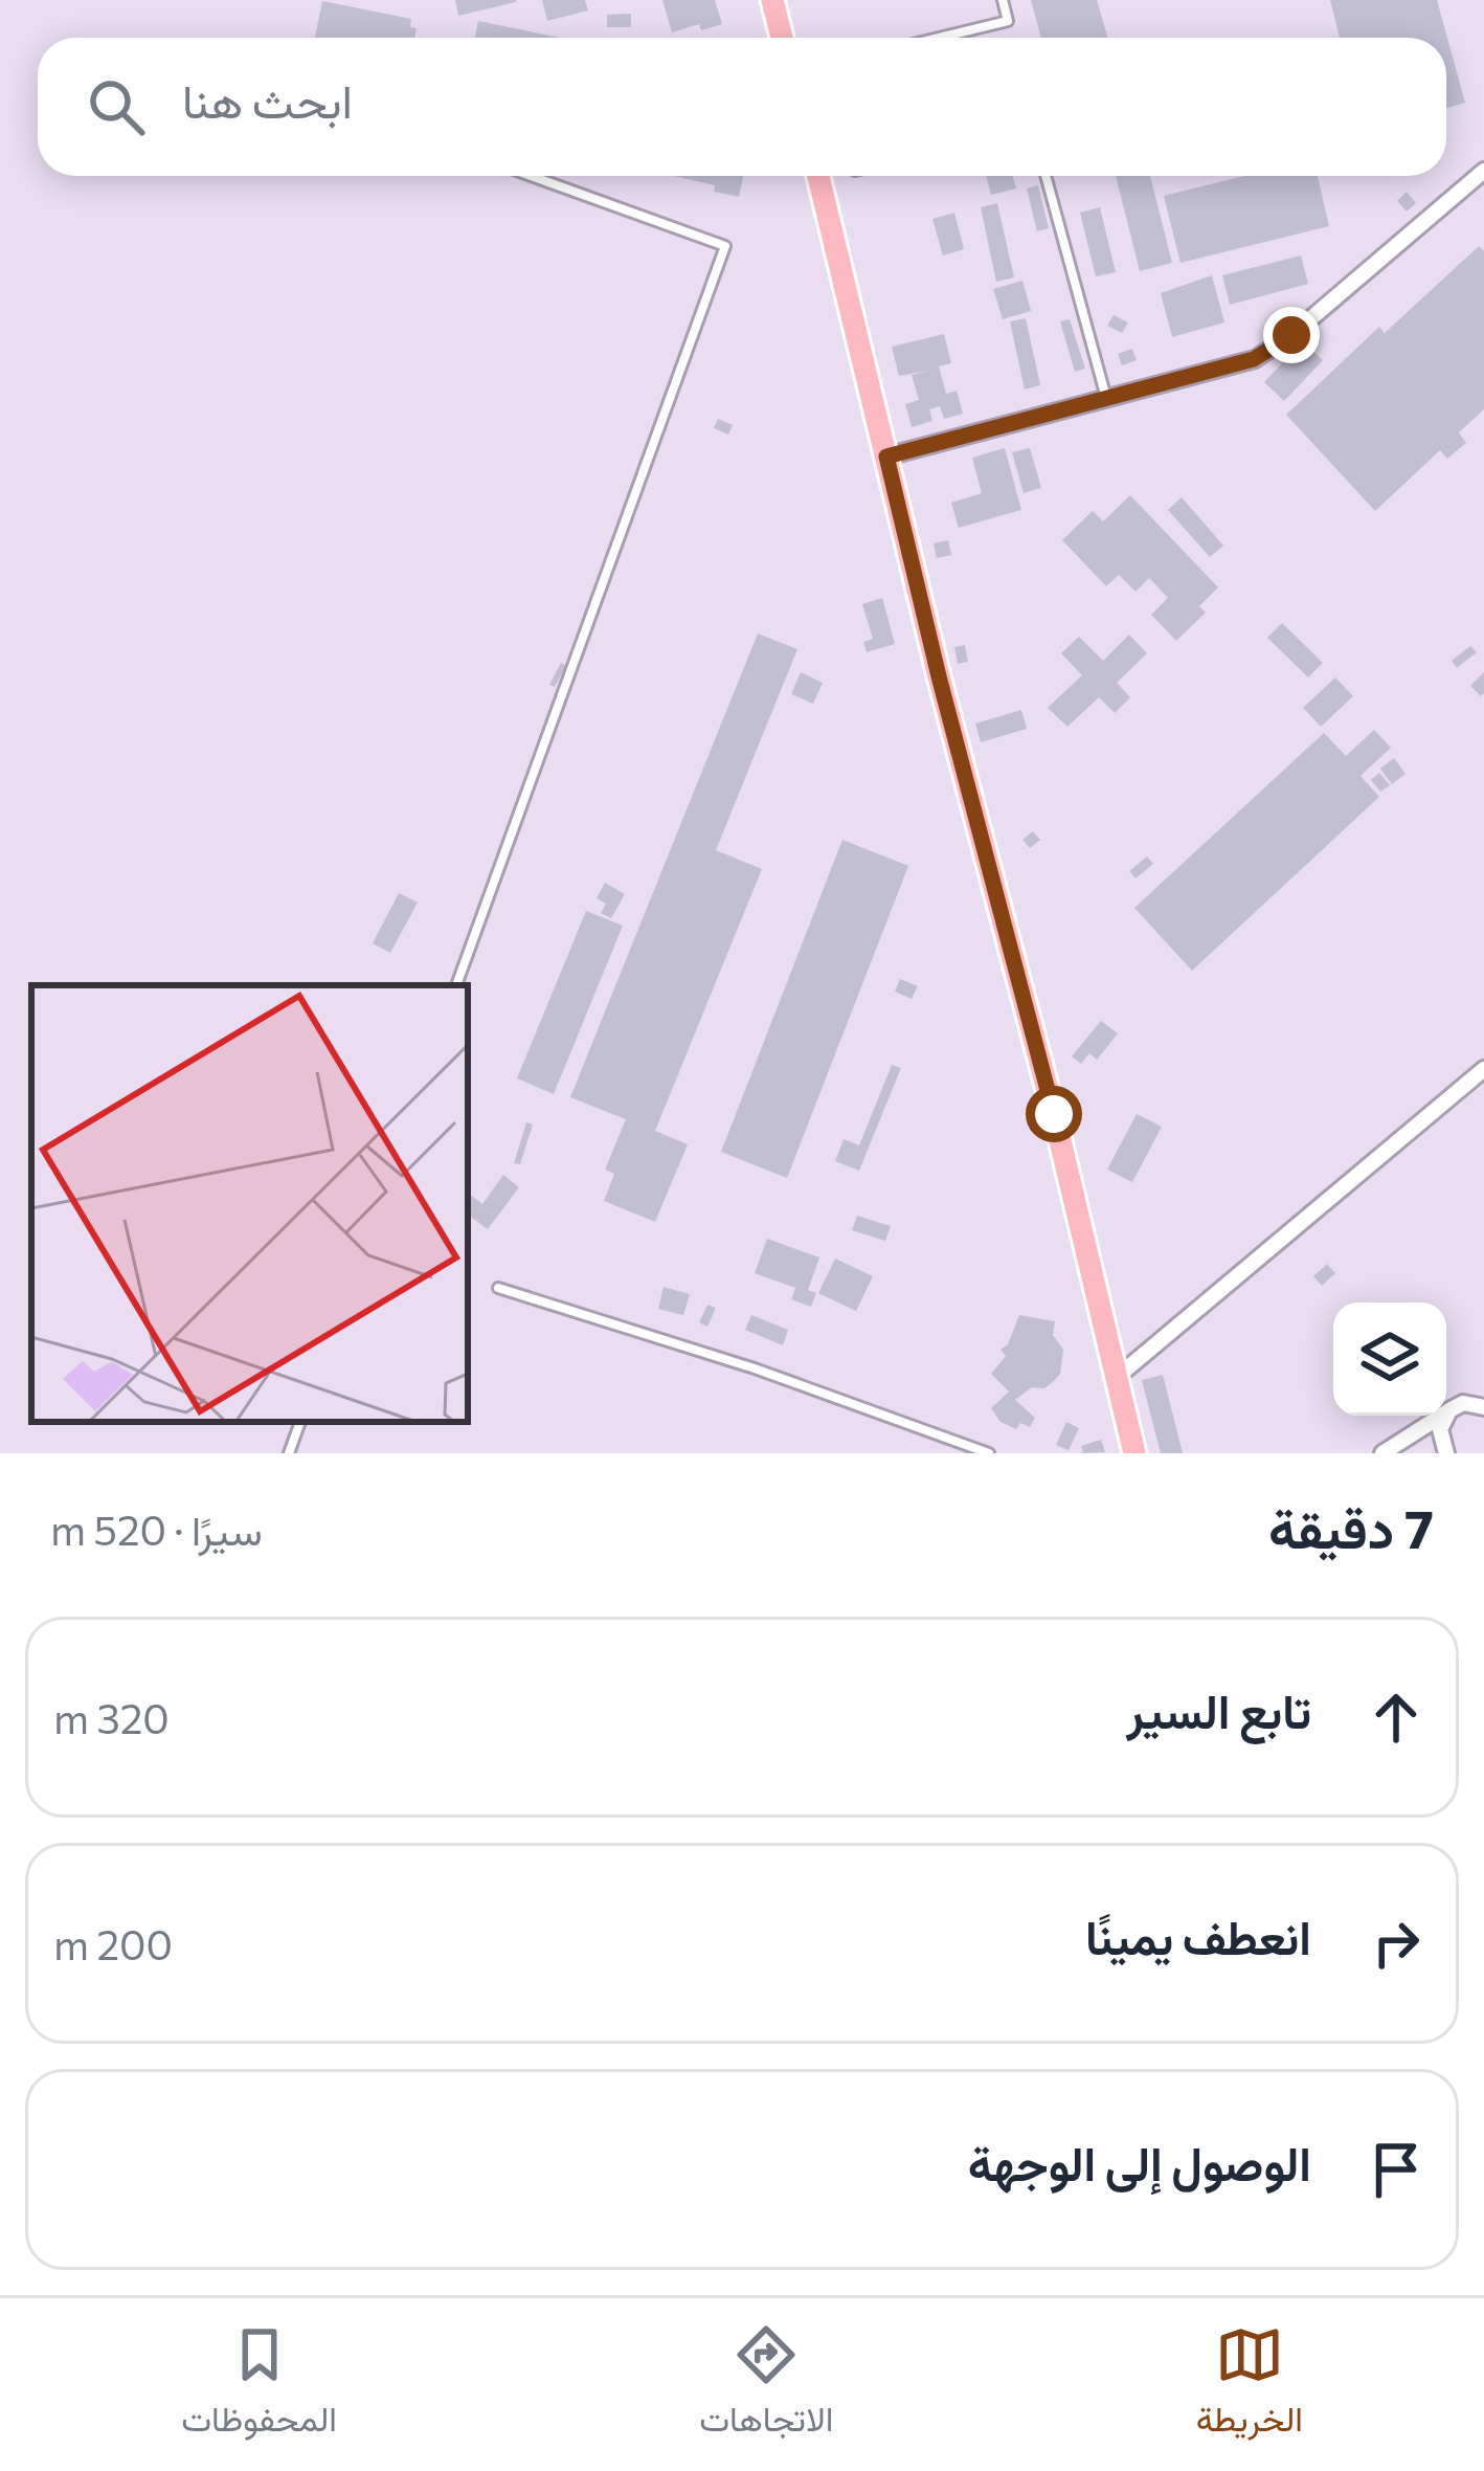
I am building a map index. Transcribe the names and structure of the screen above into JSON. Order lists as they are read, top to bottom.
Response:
{
  "page": {
    "search": "ابحث هنا",
    "heading": ["7 دقيقة", "سيرًا · 520 m"],
    "list": [
      ["تابع السير", "320 m"],
      ["انعطف يمينًا", "200 m"],
      "الوصول إلى الوجهة"
    ],
    "nav": ["الخريطة", "الاتجاهات", "المحفوظات"]
  }
}
